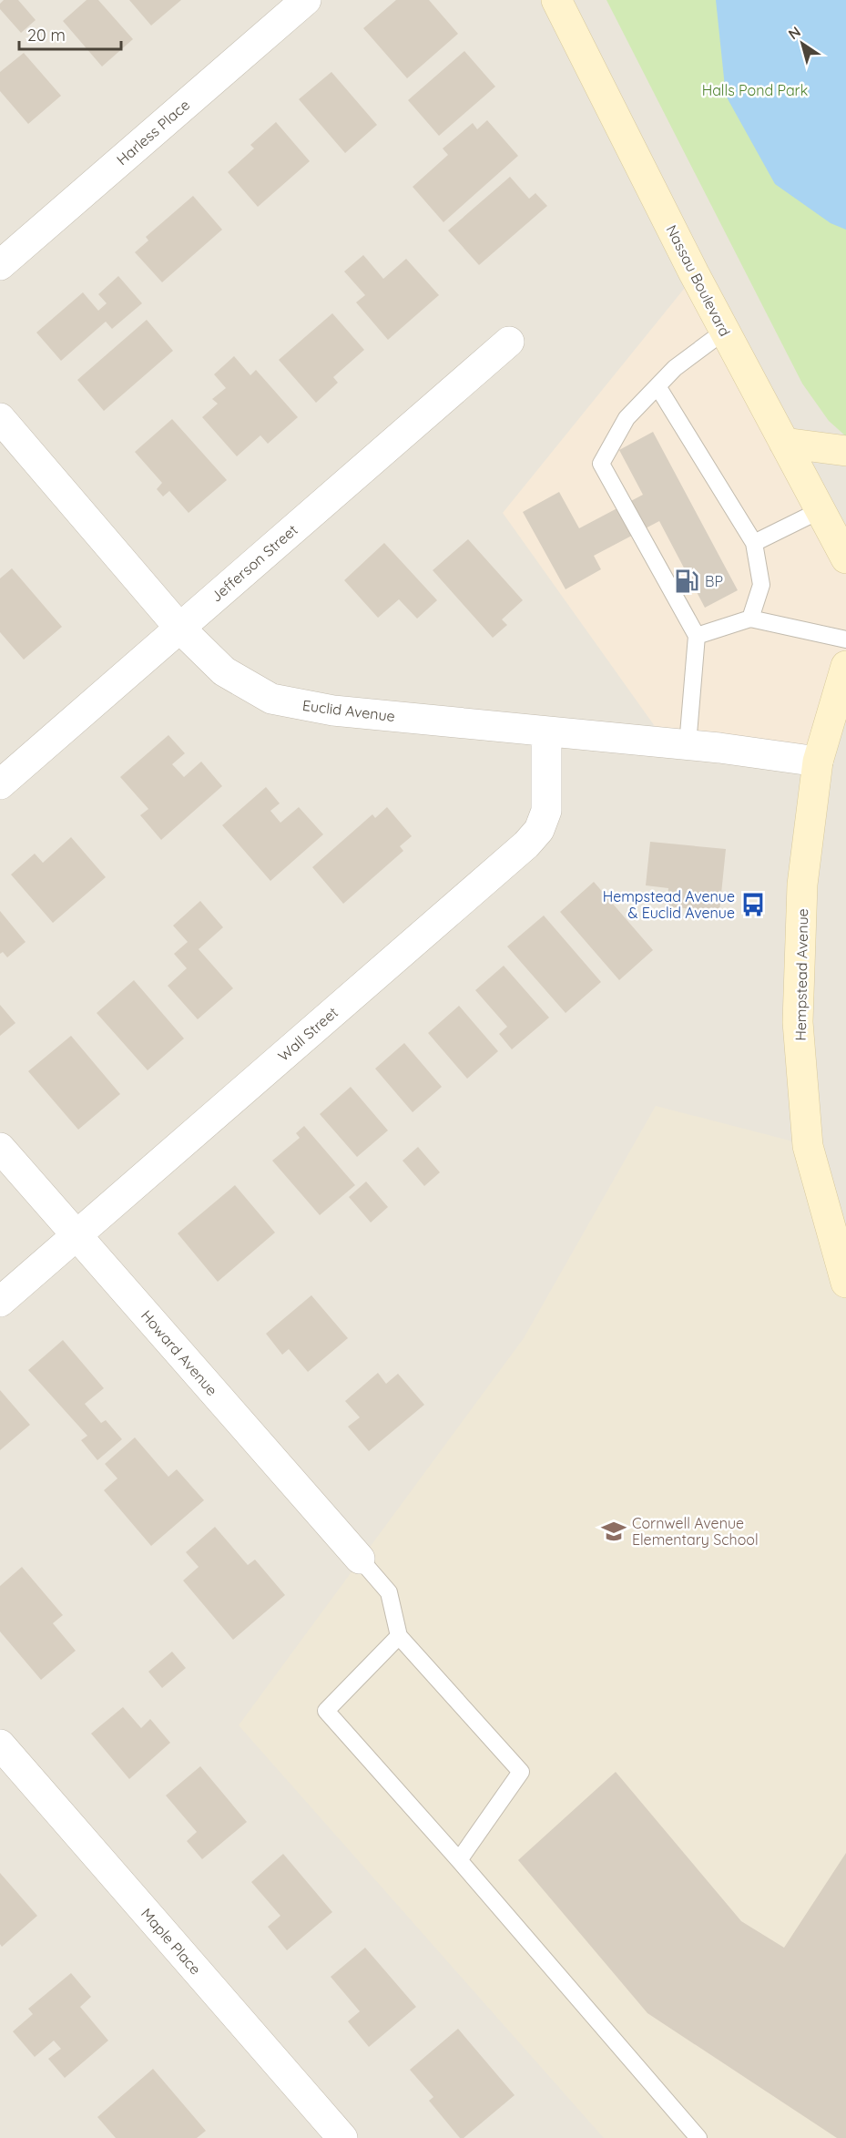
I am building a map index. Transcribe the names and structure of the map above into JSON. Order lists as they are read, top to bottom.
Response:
{
  "streets": {
    "main road": ["Nassau Boulevard", "Hempstead Avenue"],
    "street": [
      "Harless Place",
      "Jefferson Street",
      "Euclid Avenue",
      "Wall Street",
      "Howard Avenue",
      "Maple Place"
    ]
  },
  "crossings": [
    ["Jefferson Street", "Euclid Avenue"],
    ["Euclid Avenue", "Hempstead Avenue"],
    ["Euclid Avenue", "Wall Street"],
    ["Wall Street", "Howard Avenue"]
  ],
  "parks": ["Halls Pond Park"],
  "places": {
    "fuel station": ["BP"],
    "bus stop": ["Hempstead Avenue & Euclid Avenue"],
    "school or university": ["Cornwell Avenue Elementary School"]
  },
  "scale_bar": "20 m",
  "north": "top left"
}
